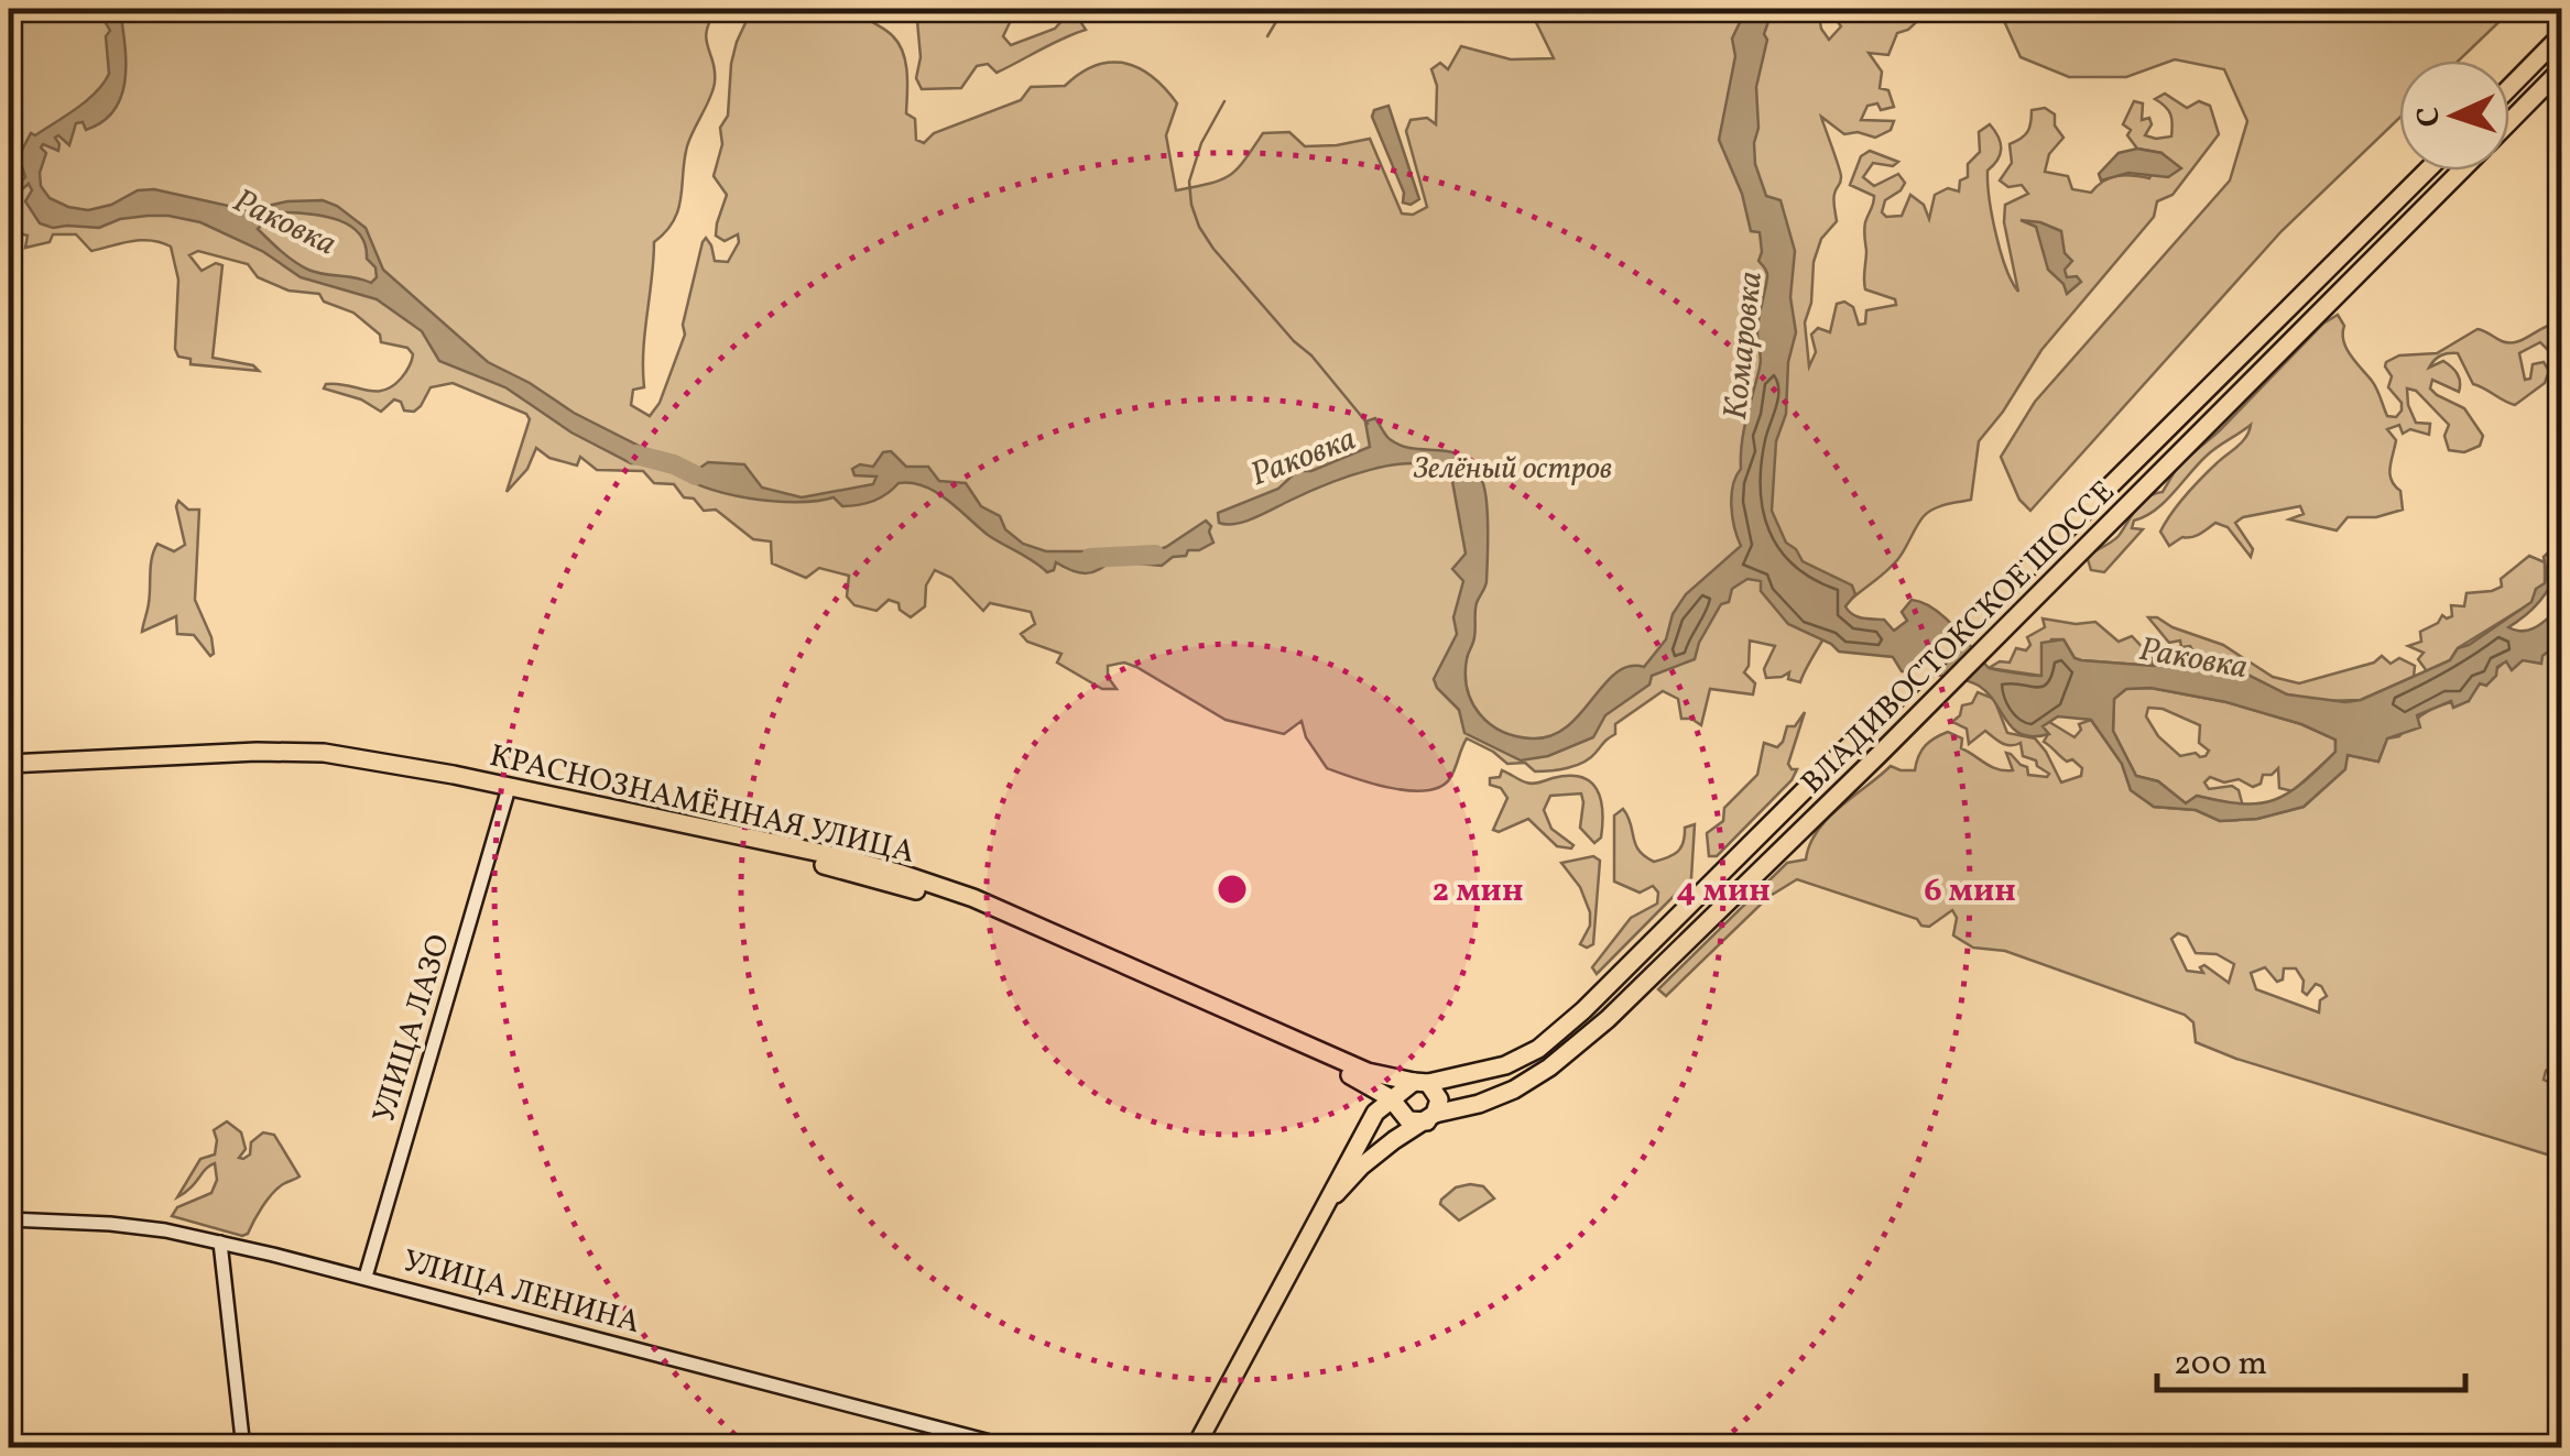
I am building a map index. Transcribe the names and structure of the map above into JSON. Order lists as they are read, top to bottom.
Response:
{
  "streets": {
    "highway": ["ВЛАДИВОСТОКСКОЕ ШОССЕ", "КРАСНОЗНАМЁННАЯ УЛИЦА"],
    "main road": ["УЛИЦА ЛАЗО", "УЛИЦА ЛЕНИНА"]
  },
  "crossings": [
    ["ВЛАДИВОСТОКСКОЕ ШОССЕ", "КРАСНОЗНАМЁННАЯ УЛИЦА"],
    ["КРАСНОЗНАМЁННАЯ УЛИЦА", "УЛИЦА ЛАЗО"],
    ["УЛИЦА ЛАЗО", "УЛИЦА ЛЕНИНА"]
  ],
  "water": ["Раковка", "Комаровка"],
  "parks": ["Зелёный остров"],
  "scale_bar": "200 m",
  "north": "left",
  "rings": ["2 мин", "4 мин", "6 мин"]
}
